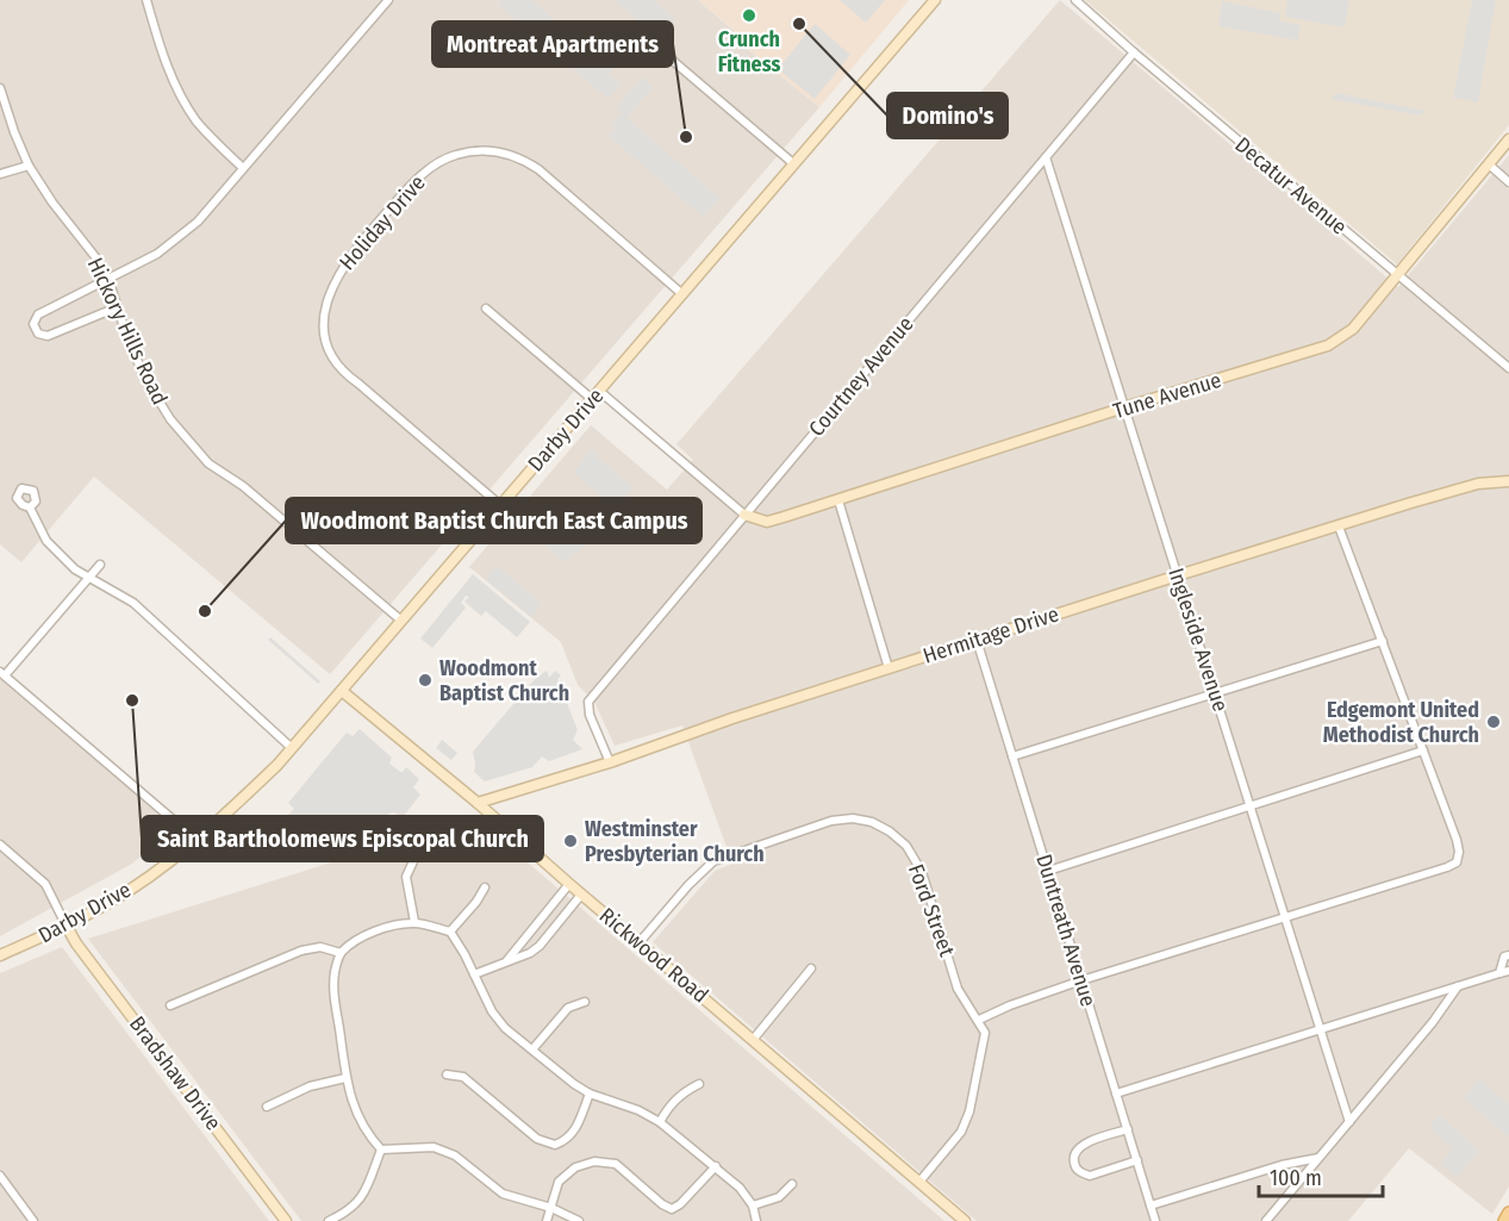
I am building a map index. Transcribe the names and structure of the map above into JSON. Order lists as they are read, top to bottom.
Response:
{
  "streets": {
    "street": [
      "Decatur Avenue",
      "Holiday Drive",
      "Hickory Hills Road",
      "Courtney Avenue",
      "Tune Avenue",
      "Darby Drive",
      "Hermitage Drive",
      "Ingleside Avenue",
      "Ford Street",
      "Duntreath Avenue",
      "Rickwood Road",
      "Bradshaw Drive"
    ]
  },
  "crossings": [
    ["Decatur Avenue", "Courtney Avenue"],
    ["Decatur Avenue", "Tune Avenue"],
    ["Holiday Drive", "Darby Drive"],
    ["Hickory Hills Road", "Darby Drive"],
    ["Courtney Avenue", "Tune Avenue"],
    ["Courtney Avenue", "Hermitage Drive"],
    ["Courtney Avenue", "Ingleside Avenue"],
    ["Tune Avenue", "Ingleside Avenue"],
    ["Darby Drive", "Rickwood Road"],
    ["Darby Drive", "Bradshaw Drive"],
    ["Hermitage Drive", "Ingleside Avenue"],
    ["Hermitage Drive", "Duntreath Avenue"],
    ["Hermitage Drive", "Rickwood Road"],
    ["Ford Street", "Rickwood Road"]
  ],
  "places": [
    "Crunch Fitness",
    "Domino's",
    "Montreat Apartments",
    "Woodmont Baptist Church East Campus",
    "Woodmont Baptist Church",
    "Saint Bartholomews Episcopal Church",
    "Edgemont United Methodist Church",
    "Westminster Presbyterian Church"
  ],
  "scale_bar": "100 m"
}
